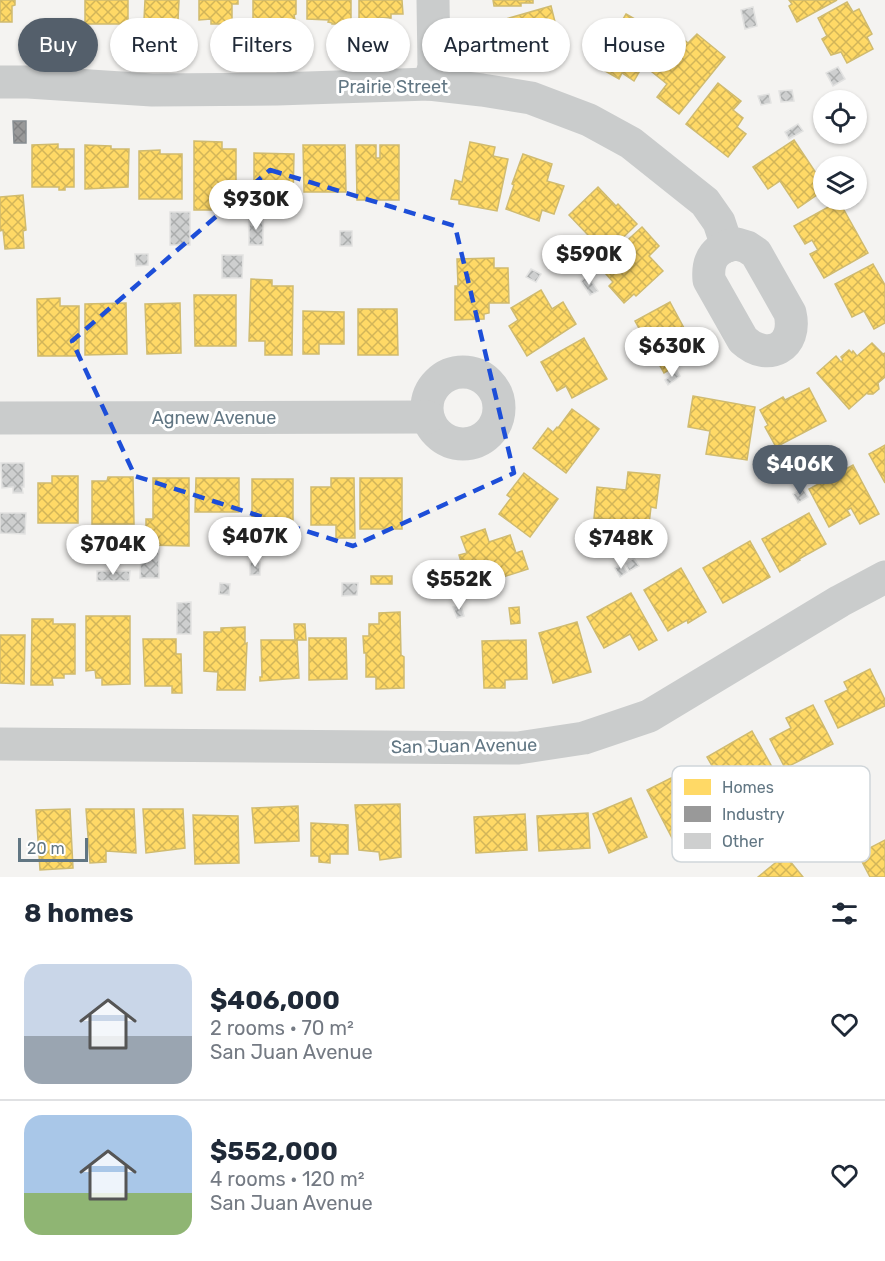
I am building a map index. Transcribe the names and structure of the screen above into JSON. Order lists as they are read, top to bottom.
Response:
{
  "streets": {
    "street": ["Prairie Street", "Agnew Avenue", "San Juan Avenue"]
  },
  "legend": ["Homes", "Industry", "Other"],
  "scale_bar": "20 m",
  "page": {
    "chip": [
      "Buy",
      "Rent",
      "Filters",
      "New",
      "Apartment",
      "House"
    ],
    "price": [
      "$930K",
      "$590K",
      "$630K",
      "$406K",
      "$407K",
      "$748K",
      "$704K",
      "$552K"
    ],
    "scale": "20 m",
    "heading": "8 homes",
    "list": [
      {
        "name": "$406,000",
        "note": "2 rooms · 70 m² · San Juan Avenue"
      },
      {
        "name": "$552,000",
        "note": "4 rooms · 120 m² · San Juan Avenue"
      }
    ]
  }
}
